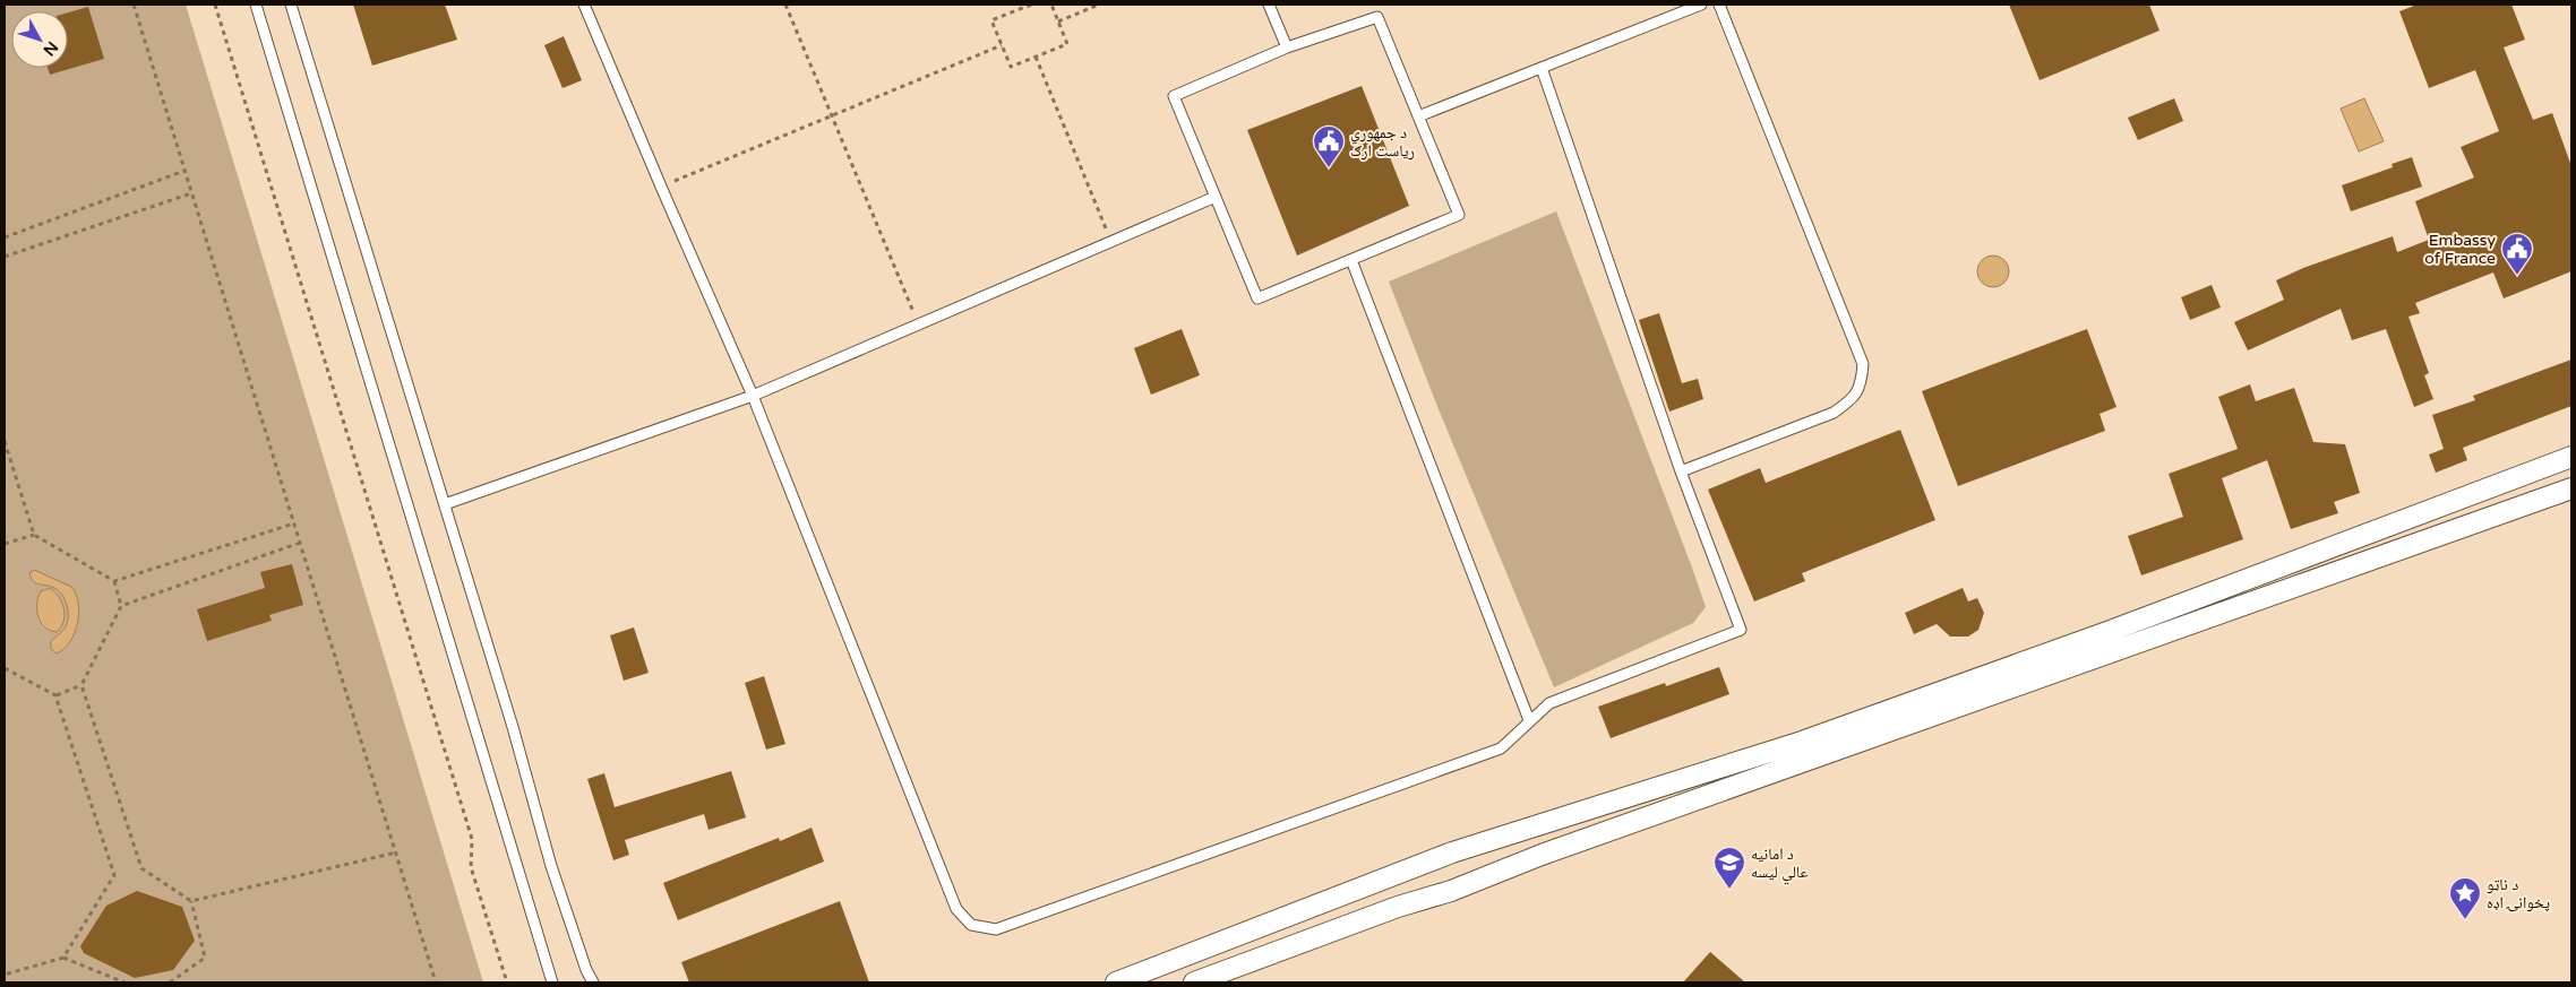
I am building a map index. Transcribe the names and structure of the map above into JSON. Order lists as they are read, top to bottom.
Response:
{
  "places": {
    "public building": ["د جمهوري ریاست ارګ", "Embassy of France"],
    "school or university": ["د امانیه عالي لیسه"],
    "place": ["د ناټو پخوانۍ اډه"]
  },
  "north": "bottom right"
}
